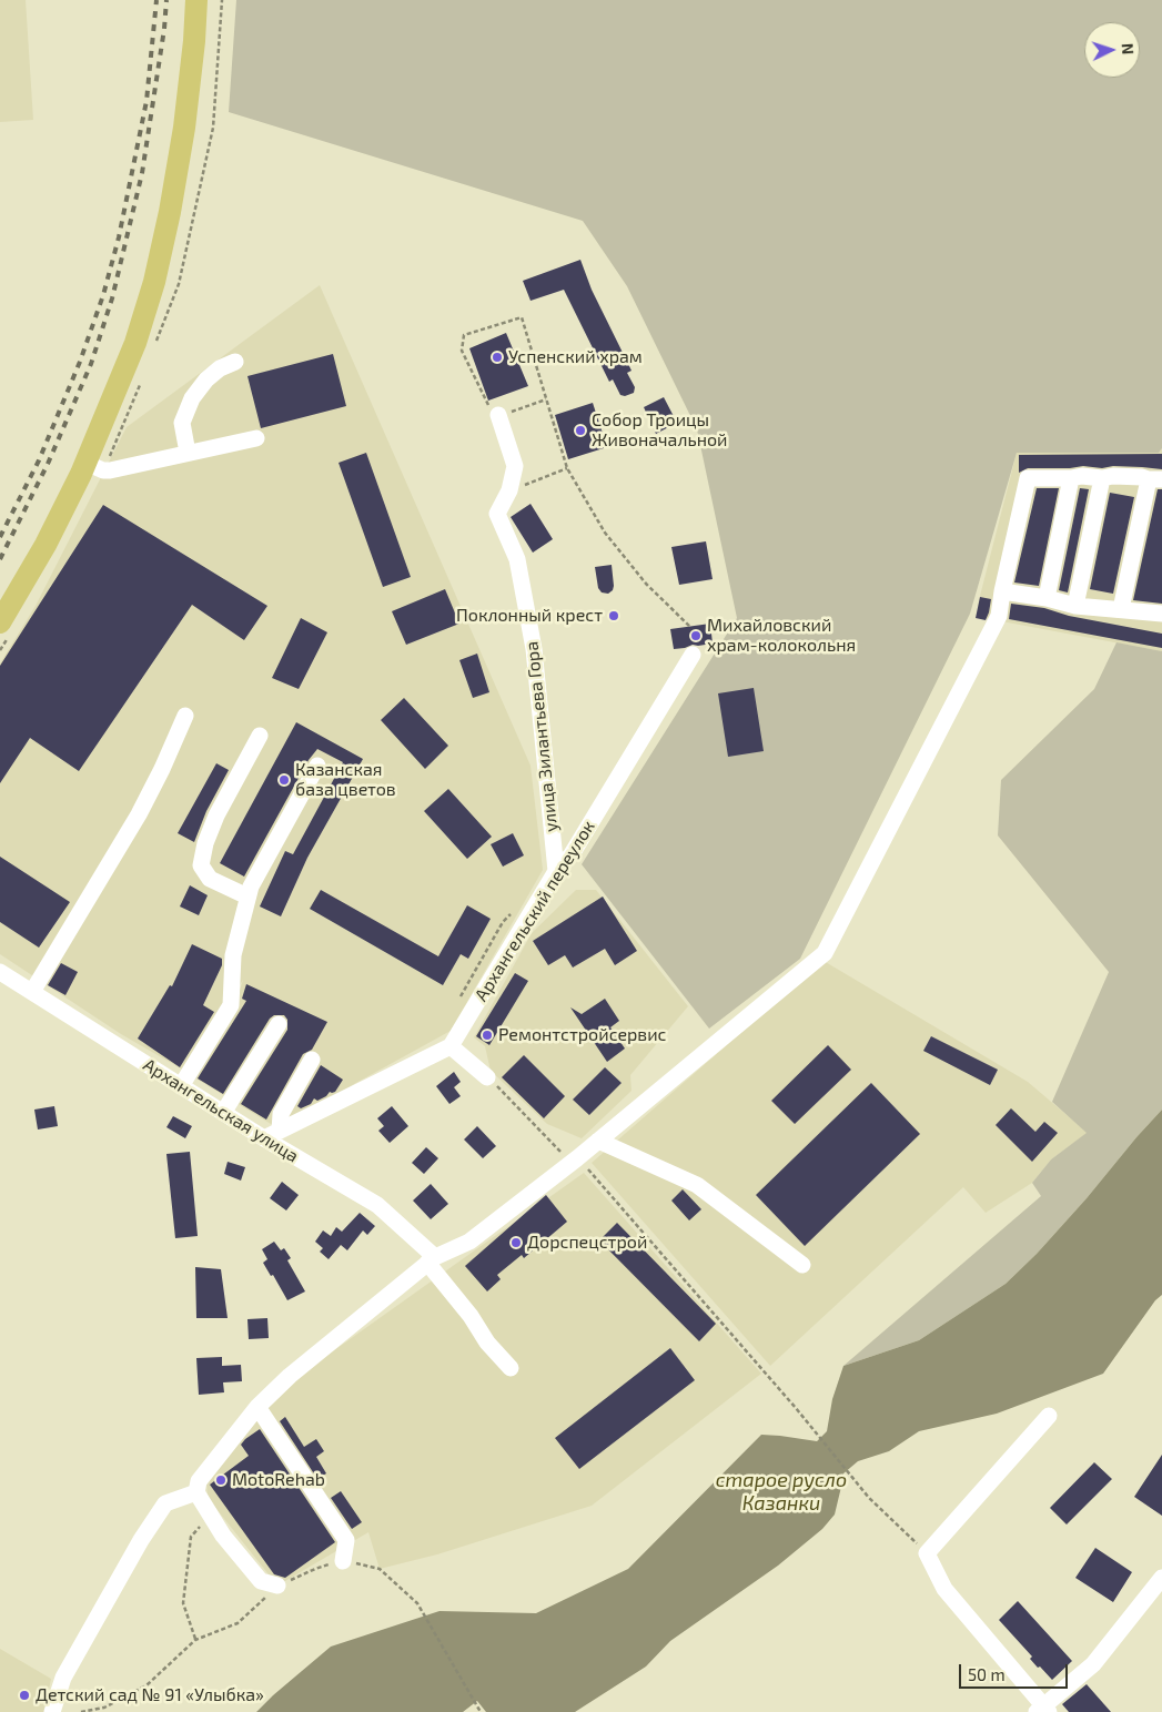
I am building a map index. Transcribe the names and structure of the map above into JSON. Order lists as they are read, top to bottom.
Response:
{
  "streets": {
    "street": ["улица Зилантьева Гора", "Архангельский переулок", "Архангельская улица"]
  },
  "crossings": [
    ["улица Зилантьева Гора", "Архангельский переулок"]
  ],
  "water": ["старое русло Казанки"],
  "places": [
    "Успенский храм",
    "Собор Троицы Живоначальной",
    "Поклонный крест",
    "Михайловский храм-колокольня",
    "Казанская база цветов",
    "Ремонтстройсервис",
    "Дорспецстрой",
    "MotoRehab",
    "Детский сад № 91 «Улыбка»"
  ],
  "scale_bar": "50 m",
  "north": "right"
}
